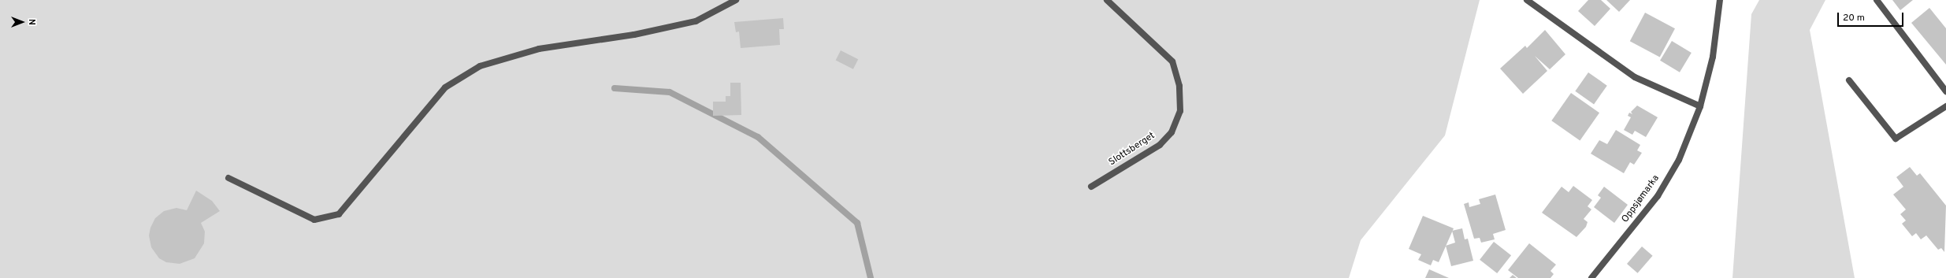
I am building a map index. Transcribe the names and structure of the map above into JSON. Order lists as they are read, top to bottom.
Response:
{
  "streets": {
    "street": ["Slottsberget", "Oppsjømarka"]
  },
  "scale_bar": "20 m",
  "north": "right"
}
